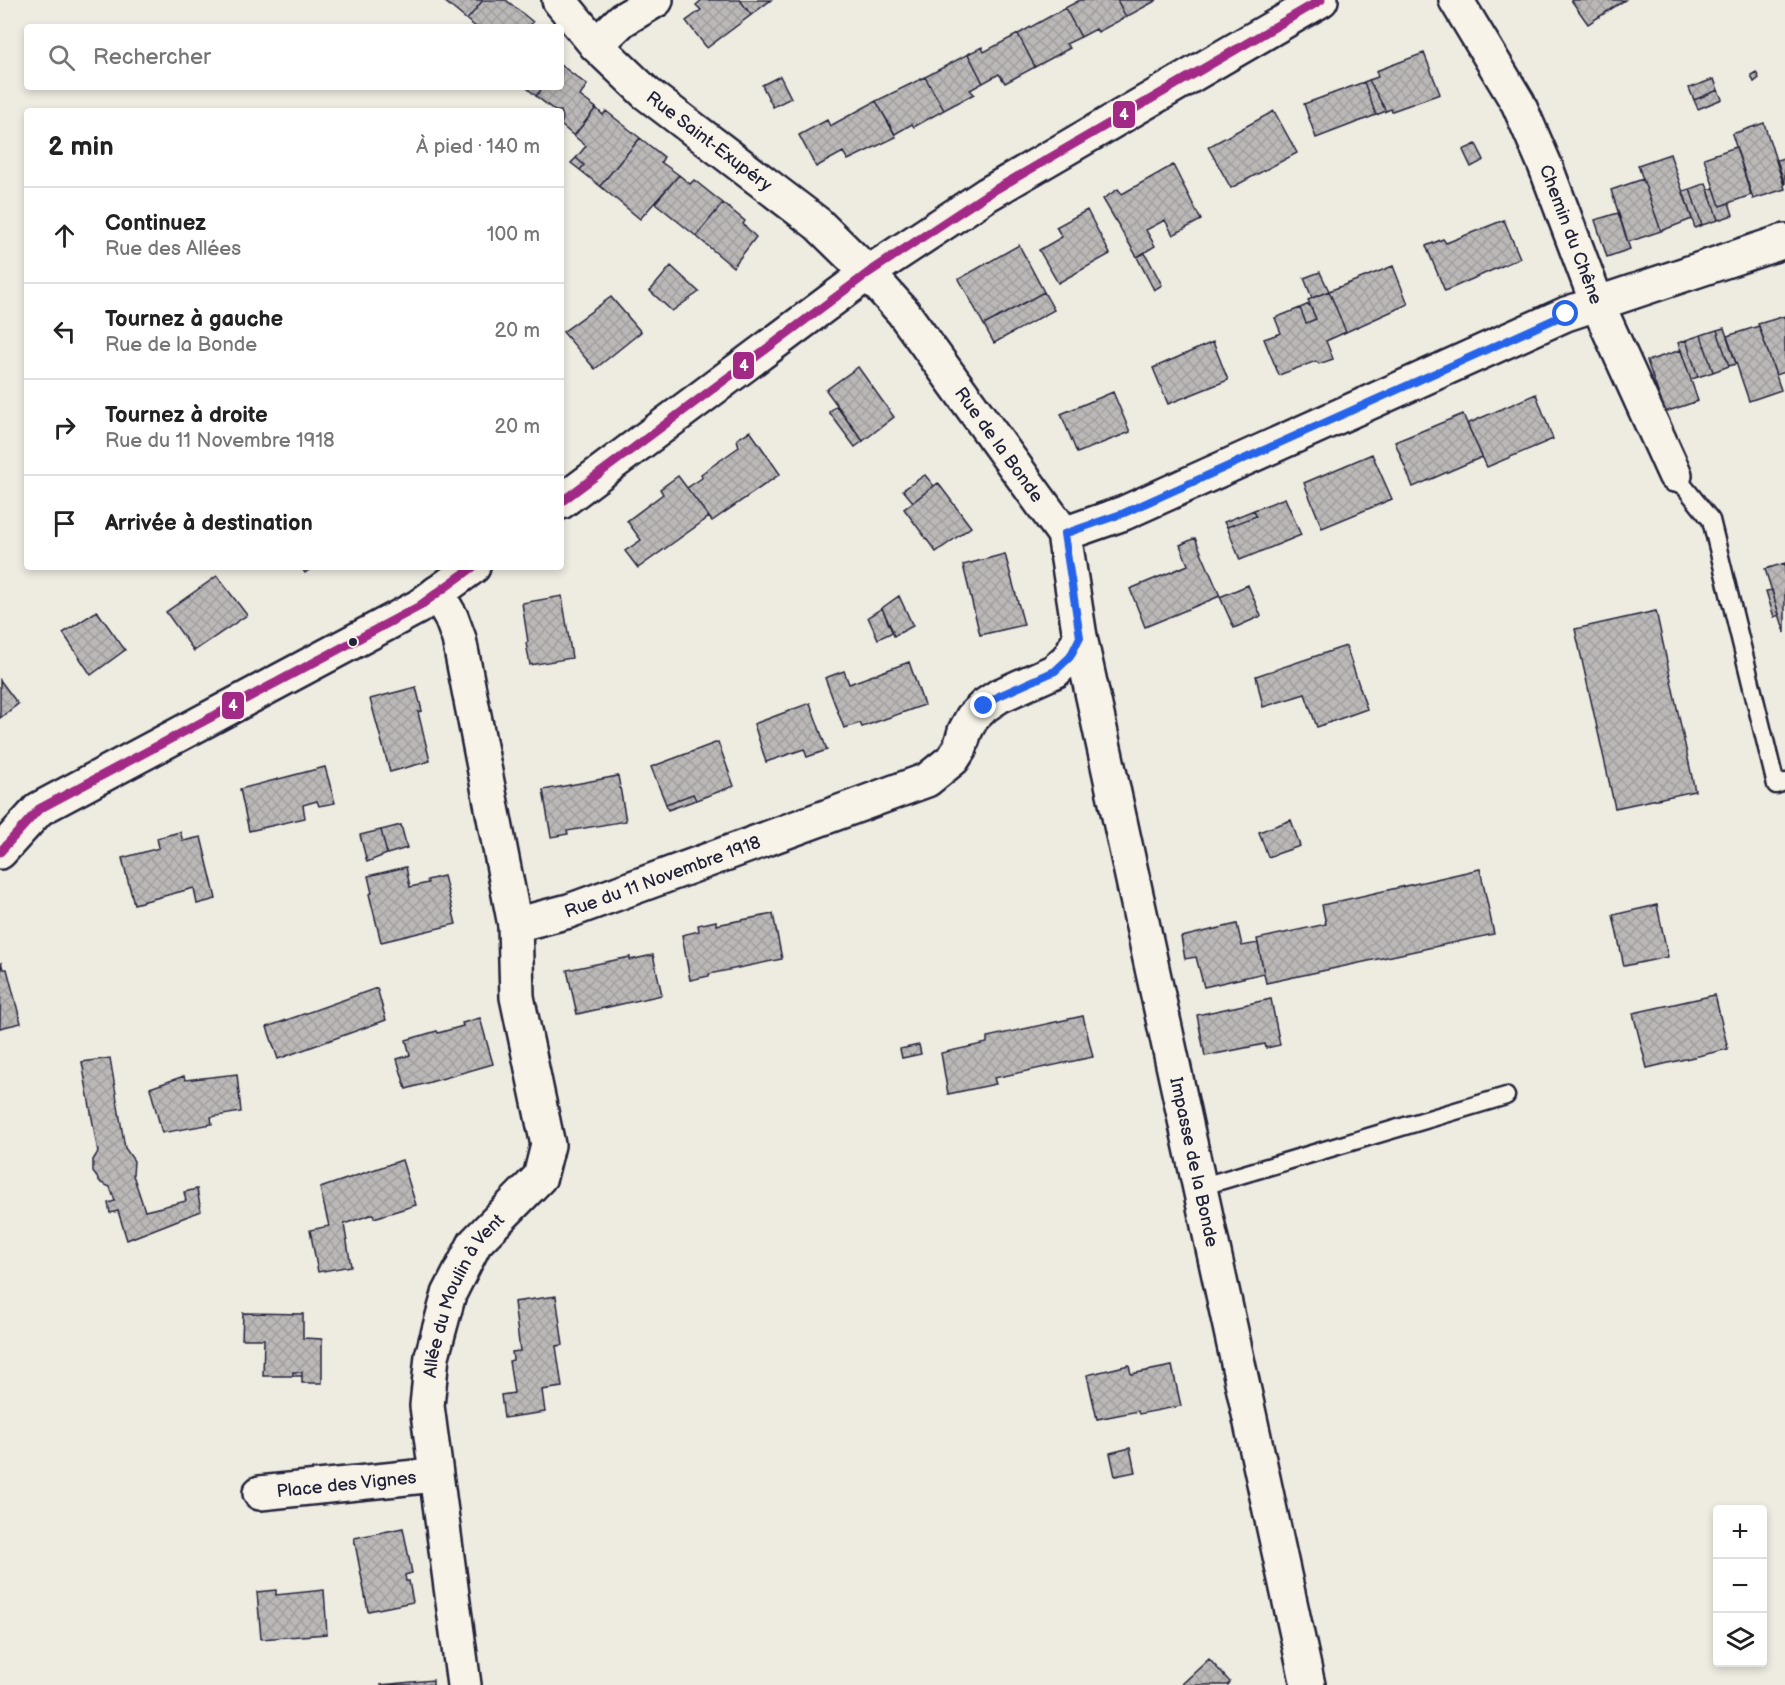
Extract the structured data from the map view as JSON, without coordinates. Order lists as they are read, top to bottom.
{
  "streets": {
    "street": [
      "Rue Saint-Exupéry",
      "Chemin du Chêne",
      "Rue de la Bonde",
      "Rue du 11 Novembre 1918",
      "Impasse de la Bonde",
      "Allée du Moulin à Vent",
      "Place des Vignes"
    ]
  },
  "crossings": [
    ["Rue Saint-Exupéry", "Rue de la Bonde"],
    ["Rue de la Bonde", "Rue du 11 Novembre 1918"],
    ["Rue de la Bonde", "Impasse de la Bonde"],
    ["Rue du 11 Novembre 1918", "Impasse de la Bonde"],
    ["Rue du 11 Novembre 1918", "Allée du Moulin à Vent"],
    ["Allée du Moulin à Vent", "Place des Vignes"]
  ],
  "lines": ["transit line 4"],
  "page": {
    "search": "Rechercher",
    "heading": ["2 min", "À pied · 140 m"],
    "list": [
      ["Continuez", "Rue des Allées", "100 m"],
      ["Tournez à gauche", "Rue de la Bonde", "20 m"],
      ["Tournez à droite", "Rue du 11 Novembre 1918", "20 m"],
      "Arrivée à destination"
    ],
    "map_buttons": ["+", "−"]
  }
}
